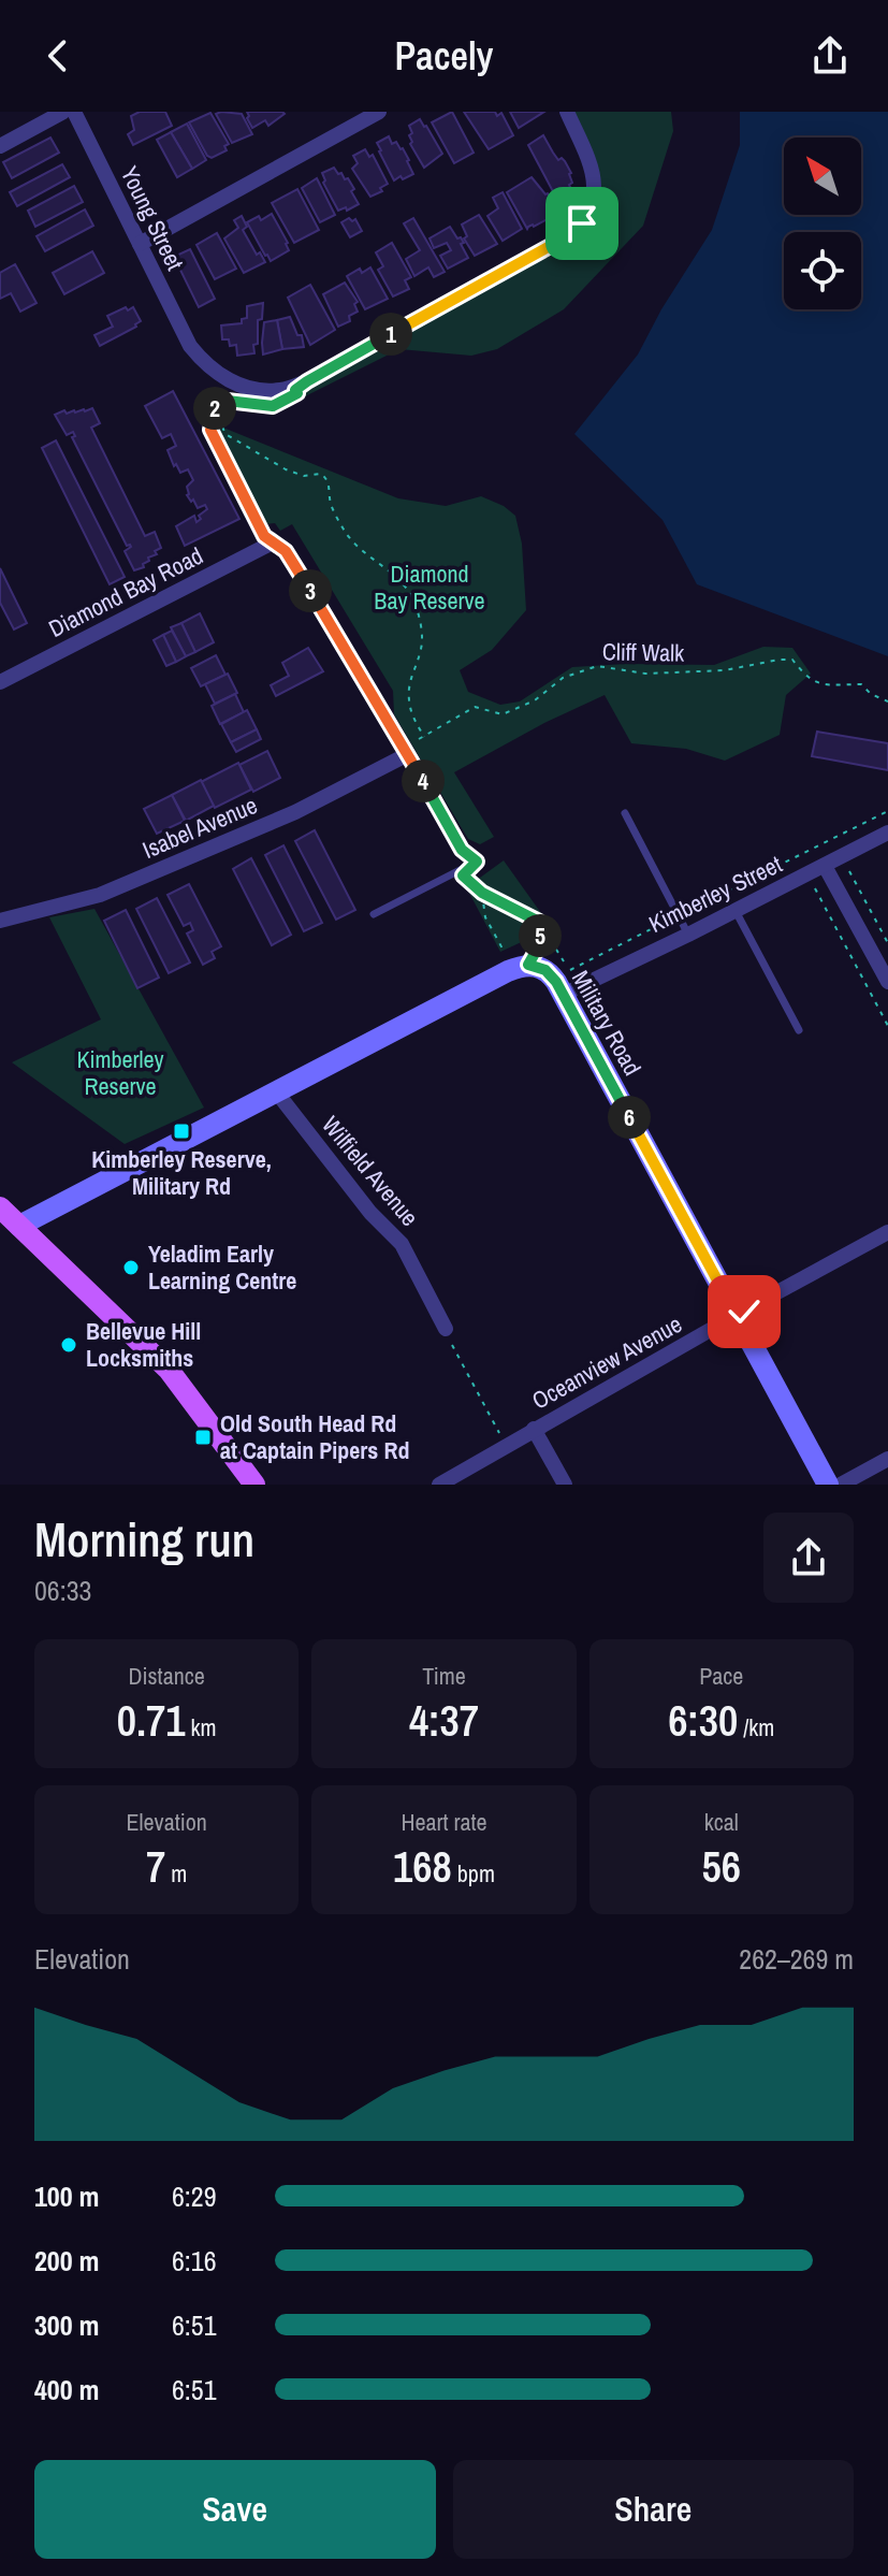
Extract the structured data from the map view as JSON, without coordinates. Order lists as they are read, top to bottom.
{
  "streets": {
    "street": [
      "Young Street",
      "Diamond Bay Road",
      "Isabel Avenue",
      "Kimberley Street",
      "Military Road",
      "Wilfield Avenue",
      "Oceanview Avenue"
    ],
    "path": ["Cliff Walk"]
  },
  "crossings": [
    ["Cliff Walk", "Isabel Avenue"],
    ["Kimberley Street", "Military Road"],
    ["Military Road", "Oceanview Avenue"]
  ],
  "parks": ["Diamond Bay Reserve", "Kimberley Reserve"],
  "places": {
    "transit": ["Kimberley Reserve, Military Rd", "Old South Head Rd at Captain Pipers Rd"],
    "other": ["Yeladim Early Learning Centre", "Bellevue Hill Locksmiths"]
  },
  "north": "top left",
  "page": {
    "header": "Pacely",
    "pins": [
      "1",
      "2",
      "3",
      "4",
      "5",
      "6"
    ],
    "heading": ["Morning run", "06:33"],
    "stats": [
      ["Distance", "0.71 km"],
      ["Time", "4:37"],
      ["Pace", "6:30 /km"],
      ["Elevation", "7 m"],
      ["Heart rate", "168 bpm"],
      ["kcal", "56"]
    ],
    "chart": ["Elevation", "262–269 m"],
    "list": [
      {
        "name": "100 m",
        "note": "6:29"
      },
      {
        "name": "200 m",
        "note": "6:16"
      },
      {
        "name": "300 m",
        "note": "6:51"
      },
      {
        "name": "400 m",
        "note": "6:51"
      }
    ],
    "buttons": ["Save", "Share"]
  }
}
